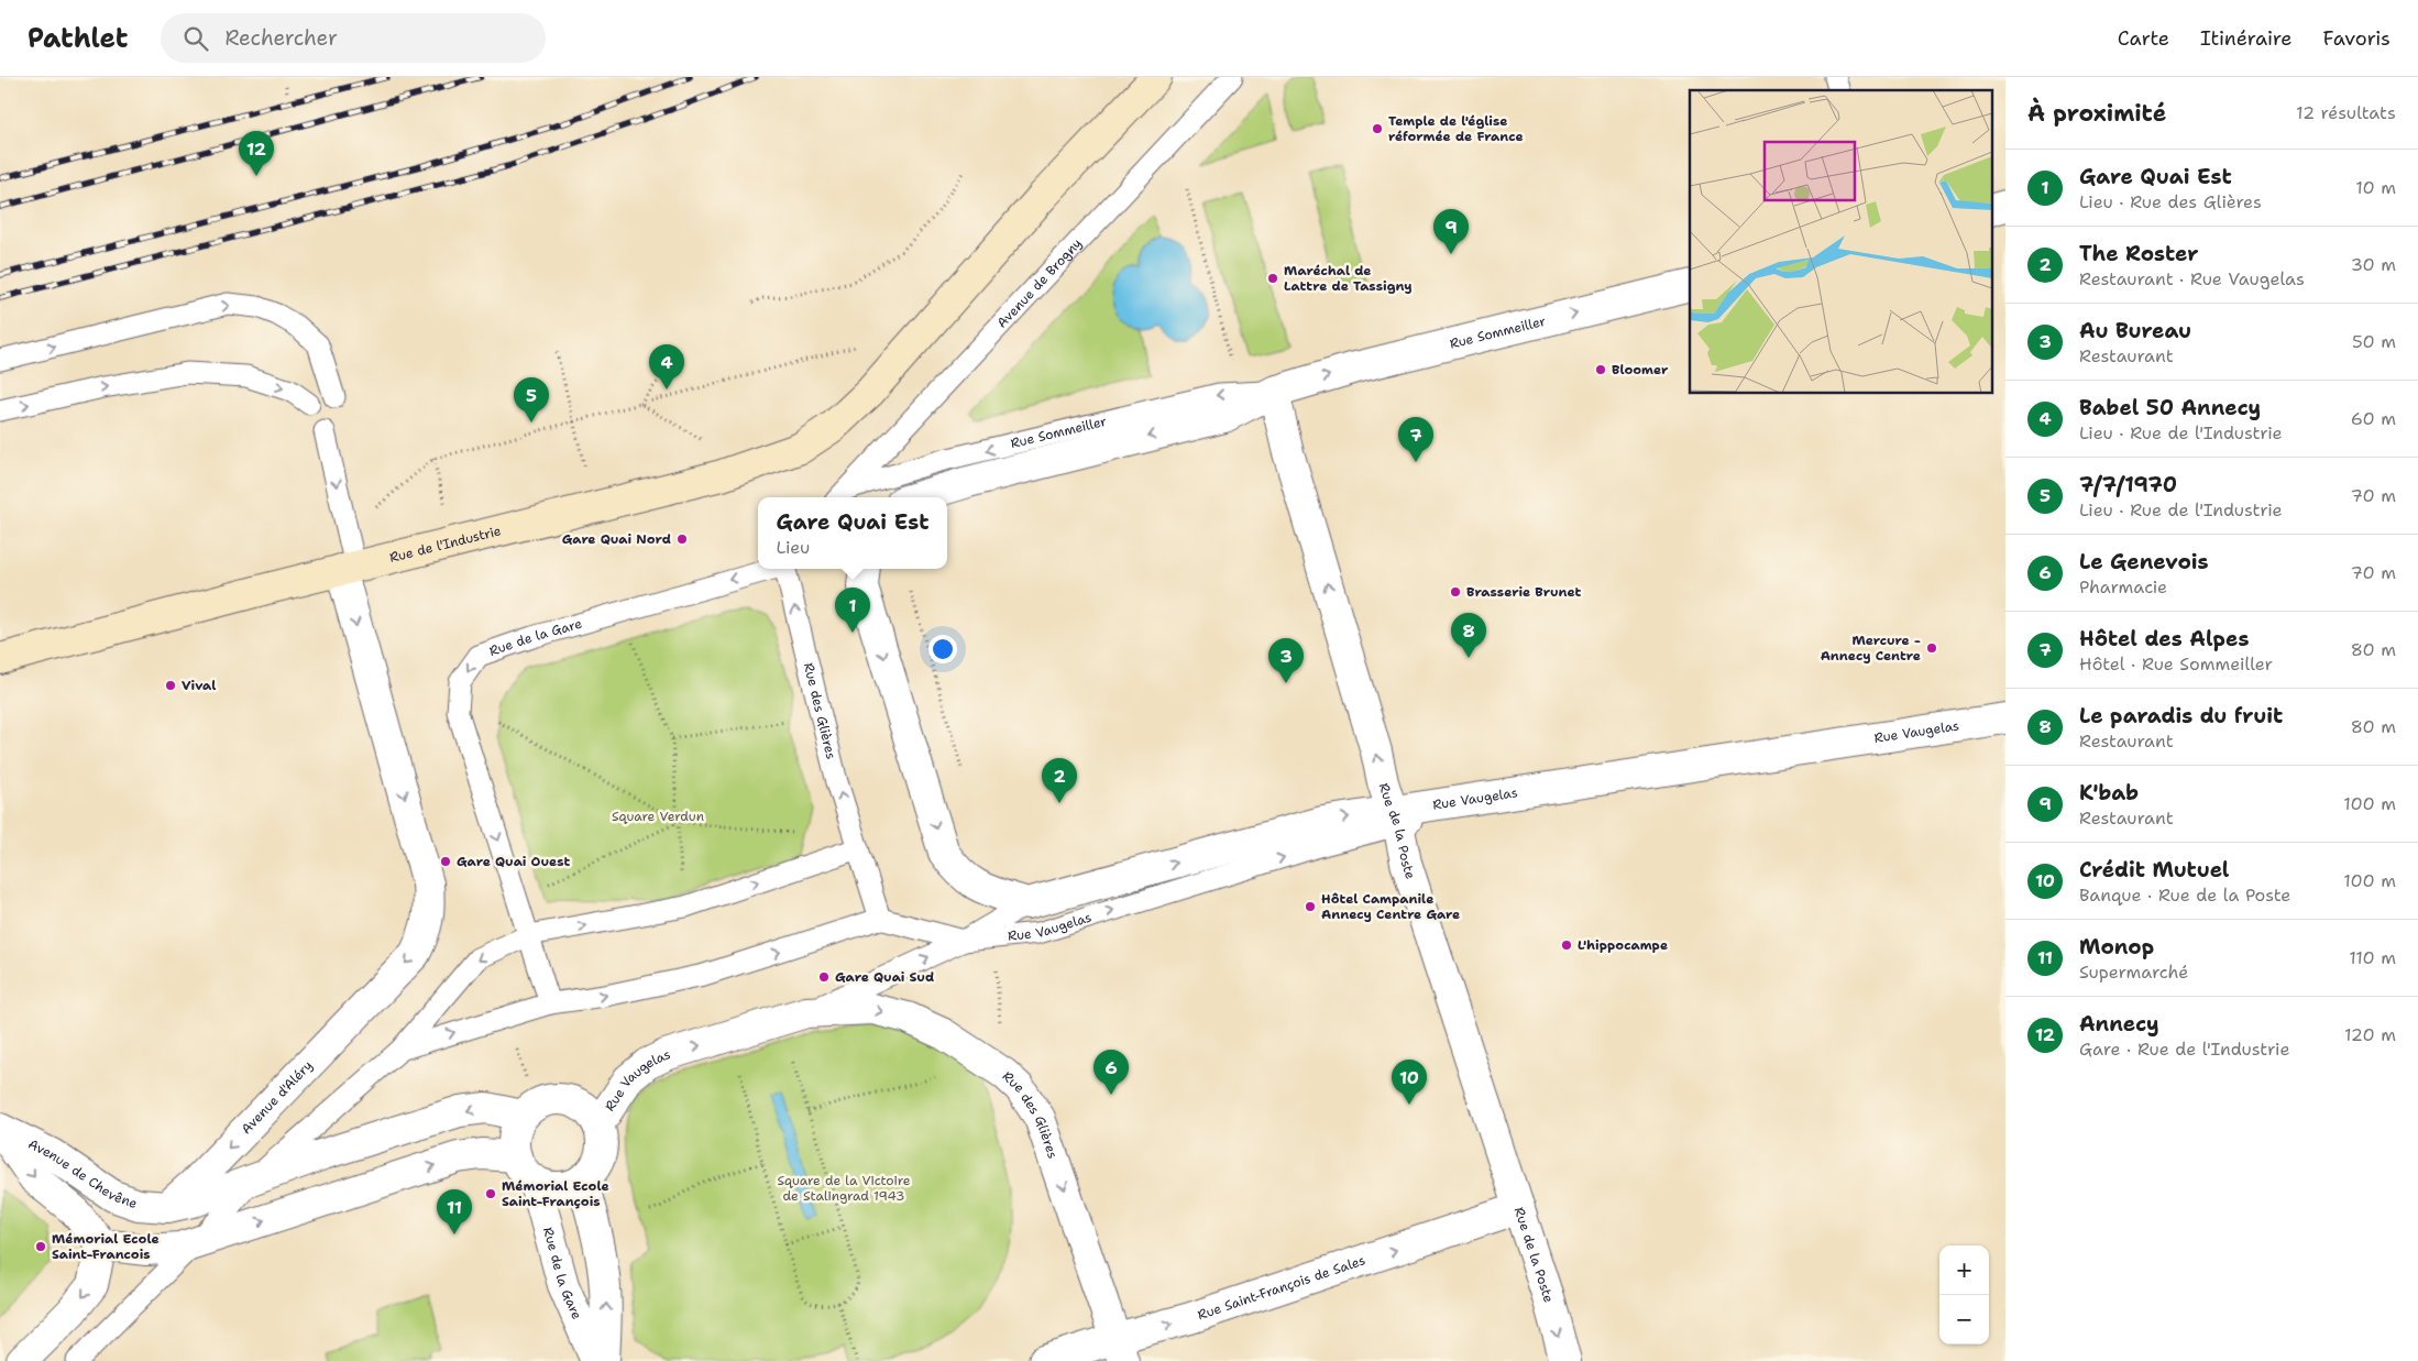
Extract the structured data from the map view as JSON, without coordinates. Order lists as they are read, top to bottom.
{
  "streets": {
    "street": [
      "Rue Sommeiller",
      "Rue de l'Industrie",
      "Rue de la Gare",
      "Rue des Glières",
      "Rue Vaugelas",
      "Rue de la Poste",
      "Avenue d'Aléry",
      "Avenue de Chevêne",
      "Rue Saint-François de Sales"
    ],
    "lane": ["Avenue de Brogny"]
  },
  "crossings": [
    ["Avenue de Brogny", "Rue Sommeiller"],
    ["Rue Sommeiller", "Rue de la Poste"],
    ["Rue de l'Industrie", "Avenue d'Aléry"],
    ["Rue de la Gare", "Rue Vaugelas"],
    ["Rue des Glières", "Rue Vaugelas"],
    ["Rue des Glières", "Rue Saint-François de Sales"],
    ["Rue Vaugelas", "Rue de la Poste"],
    ["Rue de la Poste", "Rue Saint-François de Sales"],
    ["Avenue d'Aléry", "Avenue de Chevêne"]
  ],
  "one_way": ["Rue Vaugelas", "Avenue d'Aléry", "Rue Saint-François de Sales"],
  "parks": ["Square Verdun", "Square de la Victoire de Stalingrad 1943"],
  "places": [
    "Temple de l'église réformée de France",
    "Maréchal de Lattre de Tassigny",
    "Bloomer",
    "Gare Quai Nord",
    "Brasserie Brunet",
    "Mercure - Annecy Centre",
    "Vival",
    "Gare Quai Ouest",
    "Hôtel Campanile Annecy Centre Gare",
    "L'hippocampe",
    "Gare Quai Sud",
    "Mémorial Ecole Saint-François",
    "Mémorial Ecole Saint-Francois"
  ],
  "page": {
    "header": "Pathlet",
    "search": "Rechercher",
    "nav": ["Carte", "Itinéraire", "Favoris"],
    "heading": ["À proximité", "12 résultats"],
    "pins": [
      "12",
      "9",
      "4",
      "5",
      "7",
      "1",
      "8",
      "3",
      "2",
      "6",
      "10",
      "11"
    ],
    "list": [
      {
        "mark": "1",
        "name": "Gare Quai Est",
        "note": "Lieu · Rue des Glières",
        "value": "10 m"
      },
      {
        "mark": "2",
        "name": "The Roster",
        "note": "Restaurant · Rue Vaugelas",
        "value": "30 m"
      },
      {
        "mark": "3",
        "name": "Au Bureau",
        "note": "Restaurant",
        "value": "50 m"
      },
      {
        "mark": "4",
        "name": "Babel 50 Annecy",
        "note": "Lieu · Rue de l'Industrie",
        "value": "60 m"
      },
      {
        "mark": "5",
        "name": "7/7/1970",
        "note": "Lieu · Rue de l'Industrie",
        "value": "70 m"
      },
      {
        "mark": "6",
        "name": "Le Genevois",
        "note": "Pharmacie",
        "value": "70 m"
      },
      {
        "mark": "7",
        "name": "Hôtel des Alpes",
        "note": "Hôtel · Rue Sommeiller",
        "value": "80 m"
      },
      {
        "mark": "8",
        "name": "Le paradis du fruit",
        "note": "Restaurant",
        "value": "80 m"
      },
      {
        "mark": "9",
        "name": "K'bab",
        "note": "Restaurant",
        "value": "100 m"
      },
      {
        "mark": "10",
        "name": "Crédit Mutuel",
        "note": "Banque · Rue de la Poste",
        "value": "100 m"
      },
      {
        "mark": "11",
        "name": "Monop",
        "note": "Supermarché",
        "value": "110 m"
      },
      {
        "mark": "12",
        "name": "Annecy",
        "note": "Gare · Rue de l'Industrie",
        "value": "120 m"
      }
    ],
    "popup": ["Gare Quai Est", "Lieu"],
    "map_buttons": ["+", "−"]
  }
}
